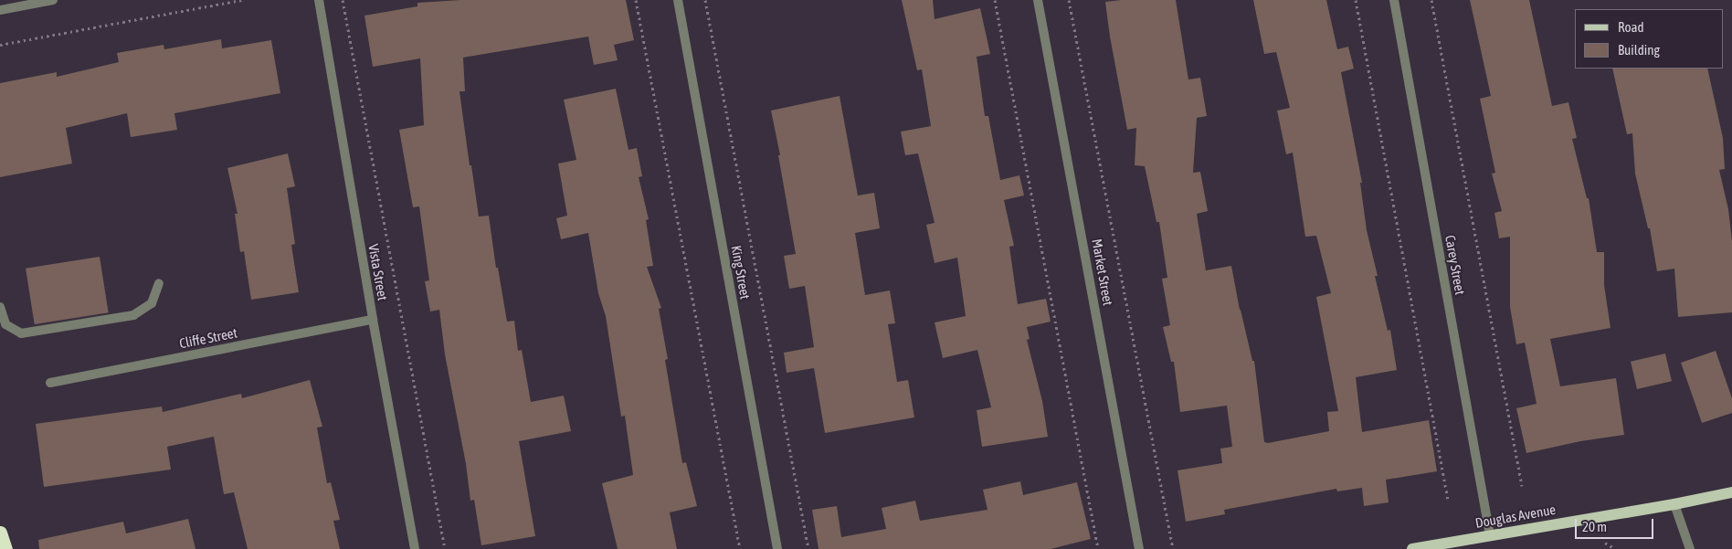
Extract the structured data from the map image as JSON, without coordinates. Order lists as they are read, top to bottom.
{
  "streets": {
    "main road": ["Douglas Avenue"],
    "street": [
      "Carey Street",
      "Vista Street",
      "King Street",
      "Market Street",
      "Cliffe Street"
    ]
  },
  "crossings": [
    ["Carey Street", "Douglas Avenue"],
    ["Vista Street", "Cliffe Street"]
  ],
  "legend": ["Road", "Building"],
  "scale_bar": "20 m"
}
